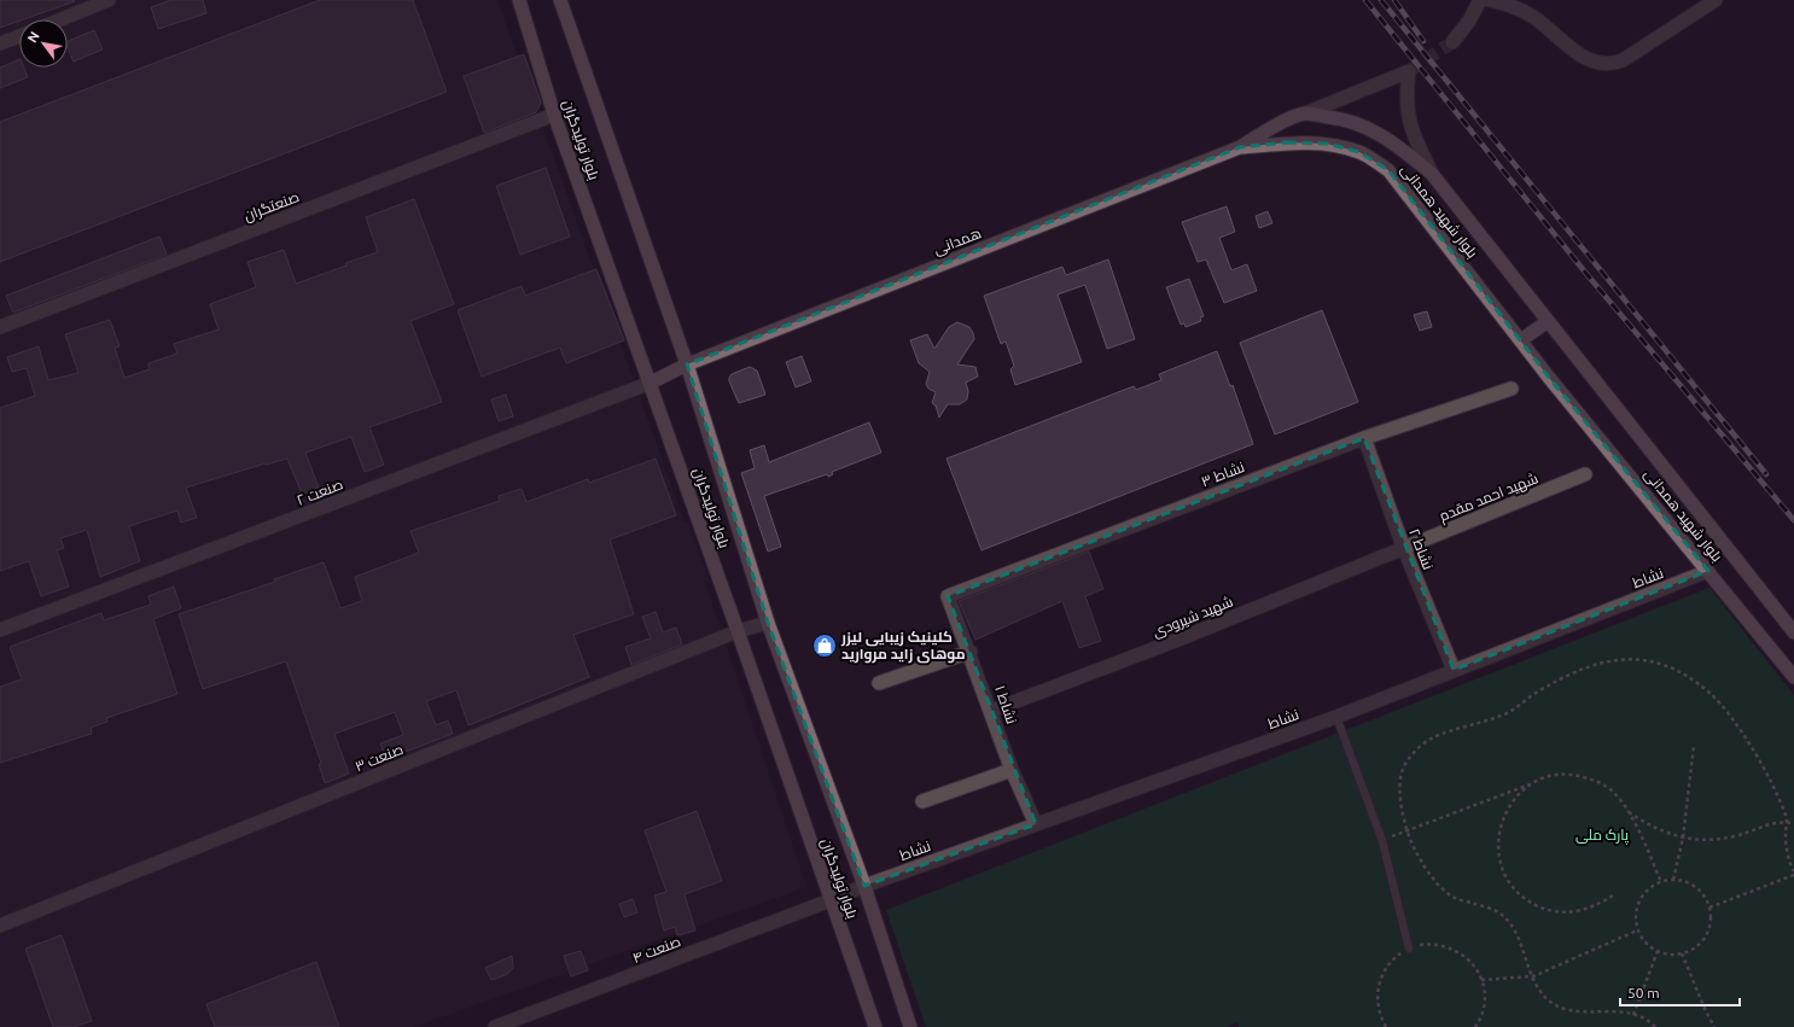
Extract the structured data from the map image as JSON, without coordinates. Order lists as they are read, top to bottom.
{
  "streets": {
    "main road": ["بلوار تولیدگران", "بلوار شهید همدانی", "همدانی"],
    "street": [
      "صنعتگران",
      "نشاط ۳",
      "صنعت ۲",
      "شهید احمد مقدم",
      "نشاط ۲",
      "نشاط",
      "شهید شیرودی",
      "نشاط ۱",
      "صنعت ۳",
      "صنعت ۴"
    ]
  },
  "crossings": [
    ["بلوار تولیدگران", "صنعتگران"],
    ["بلوار تولیدگران", "همدانی"],
    ["بلوار تولیدگران", "صنعت ۲"],
    ["بلوار تولیدگران", "نشاط"],
    ["بلوار تولیدگران", "صنعت ۳"],
    ["بلوار تولیدگران", "صنعت ۴"],
    ["بلوار شهید همدانی", "همدانی"],
    ["بلوار شهید همدانی", "نشاط"],
    ["همدانی", "صنعت ۲"],
    ["نشاط ۳", "نشاط ۲"],
    ["نشاط ۳", "نشاط ۱"],
    ["شهید احمد مقدم", "نشاط ۲"],
    ["شهید احمد مقدم", "شهید شیرودی"],
    ["نشاط ۲", "نشاط"],
    ["نشاط ۲", "شهید شیرودی"],
    ["نشاط", "نشاط ۱"],
    ["نشاط", "صنعت ۴"],
    ["شهید شیرودی", "نشاط ۱"]
  ],
  "parks": ["پارک ملی"],
  "places": {
    "shop": ["کلینیک زیبایی لیزر موهای زاید مروارید"]
  },
  "scale_bar": "50 m",
  "north": "top left"
}
